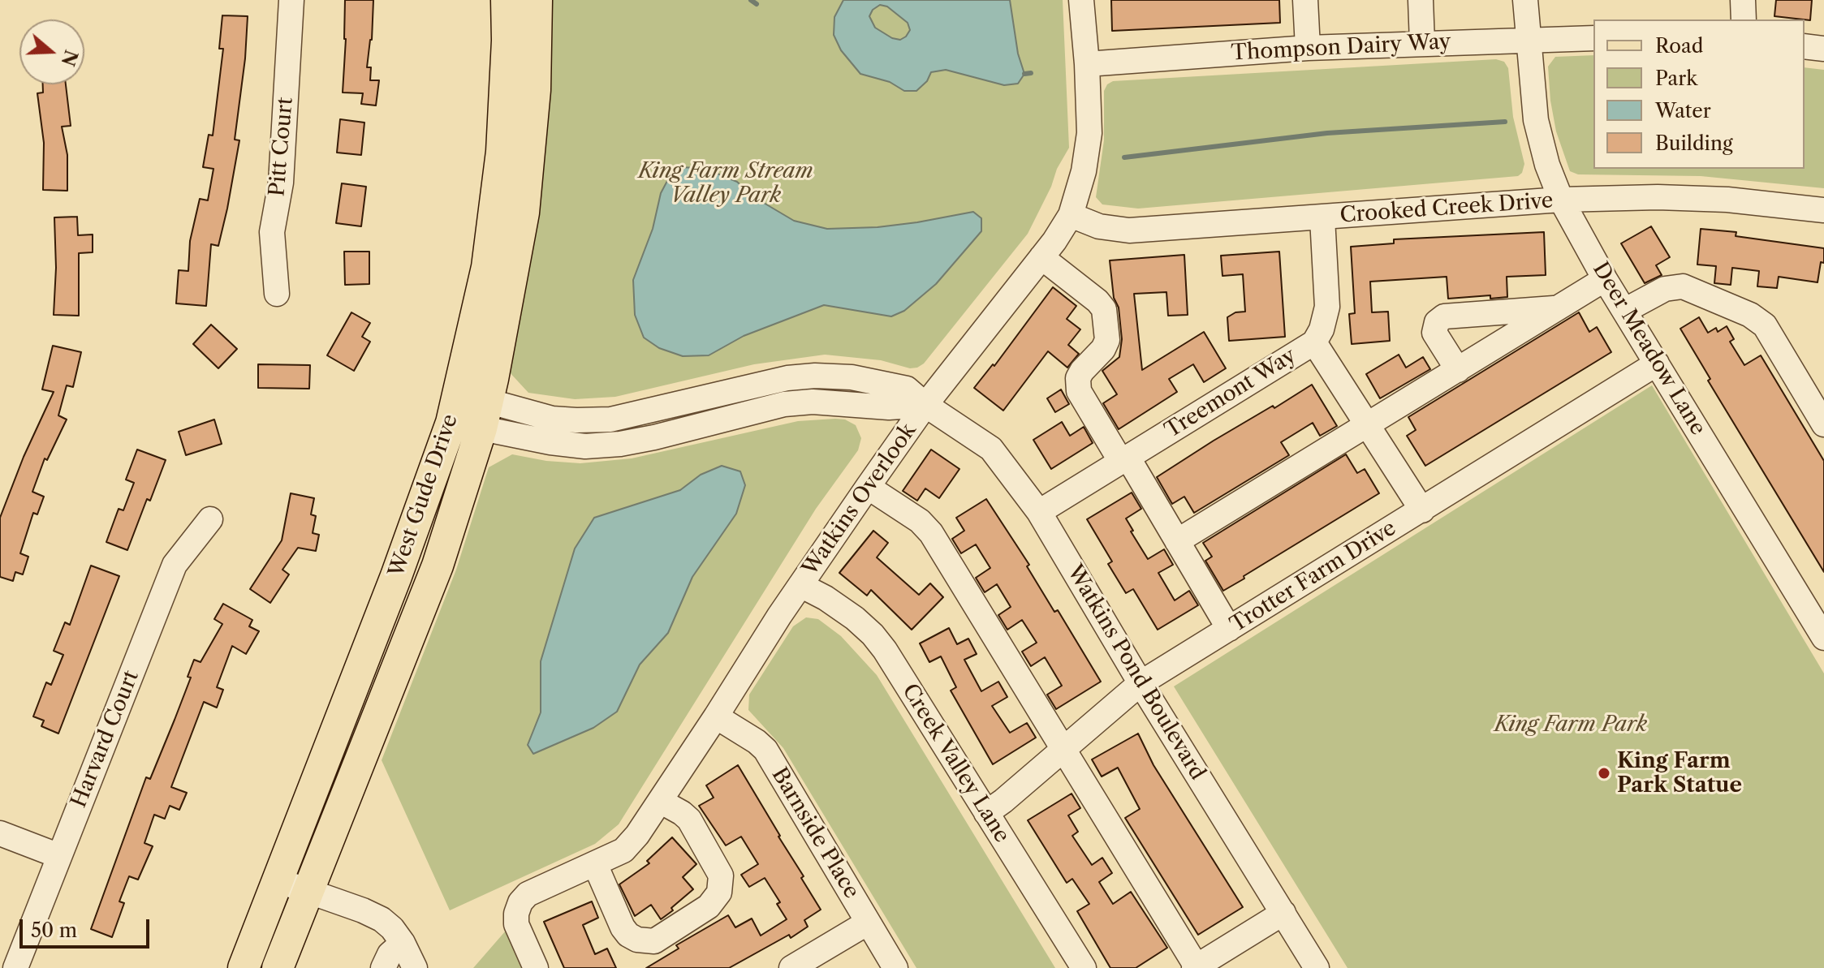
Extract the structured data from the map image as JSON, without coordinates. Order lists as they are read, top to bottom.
{
  "streets": {
    "main road": ["West Gude Drive"],
    "street": [
      "Thompson Dairy Way",
      "Pitt Court",
      "Crooked Creek Drive",
      "Deer Meadow Lane",
      "Treemont Way",
      "Watkins Overlook",
      "Trotter Farm Drive",
      "Watkins Pond Boulevard",
      "Harvard Court",
      "Creek Valley Lane",
      "Barnside Place"
    ]
  },
  "crossings": [
    ["Thompson Dairy Way", "Deer Meadow Lane"],
    ["Thompson Dairy Way", "Watkins Overlook"],
    ["Crooked Creek Drive", "Deer Meadow Lane"],
    ["Crooked Creek Drive", "Treemont Way"],
    ["Crooked Creek Drive", "Watkins Overlook"],
    ["Deer Meadow Lane", "Trotter Farm Drive"],
    ["Treemont Way", "Watkins Pond Boulevard"],
    ["West Gude Drive", "Watkins Pond Boulevard"],
    ["Watkins Overlook", "Watkins Pond Boulevard"],
    ["Watkins Overlook", "Creek Valley Lane"],
    ["Watkins Overlook", "Barnside Place"],
    ["Trotter Farm Drive", "Watkins Pond Boulevard"],
    ["Trotter Farm Drive", "Creek Valley Lane"]
  ],
  "parks": ["King Farm Stream Valley Park", "King Farm Park"],
  "places": ["King Farm Park Statue"],
  "legend": [
    "Road",
    "Park",
    "Water",
    "Building"
  ],
  "scale_bar": "50 m",
  "north": "right"
}
